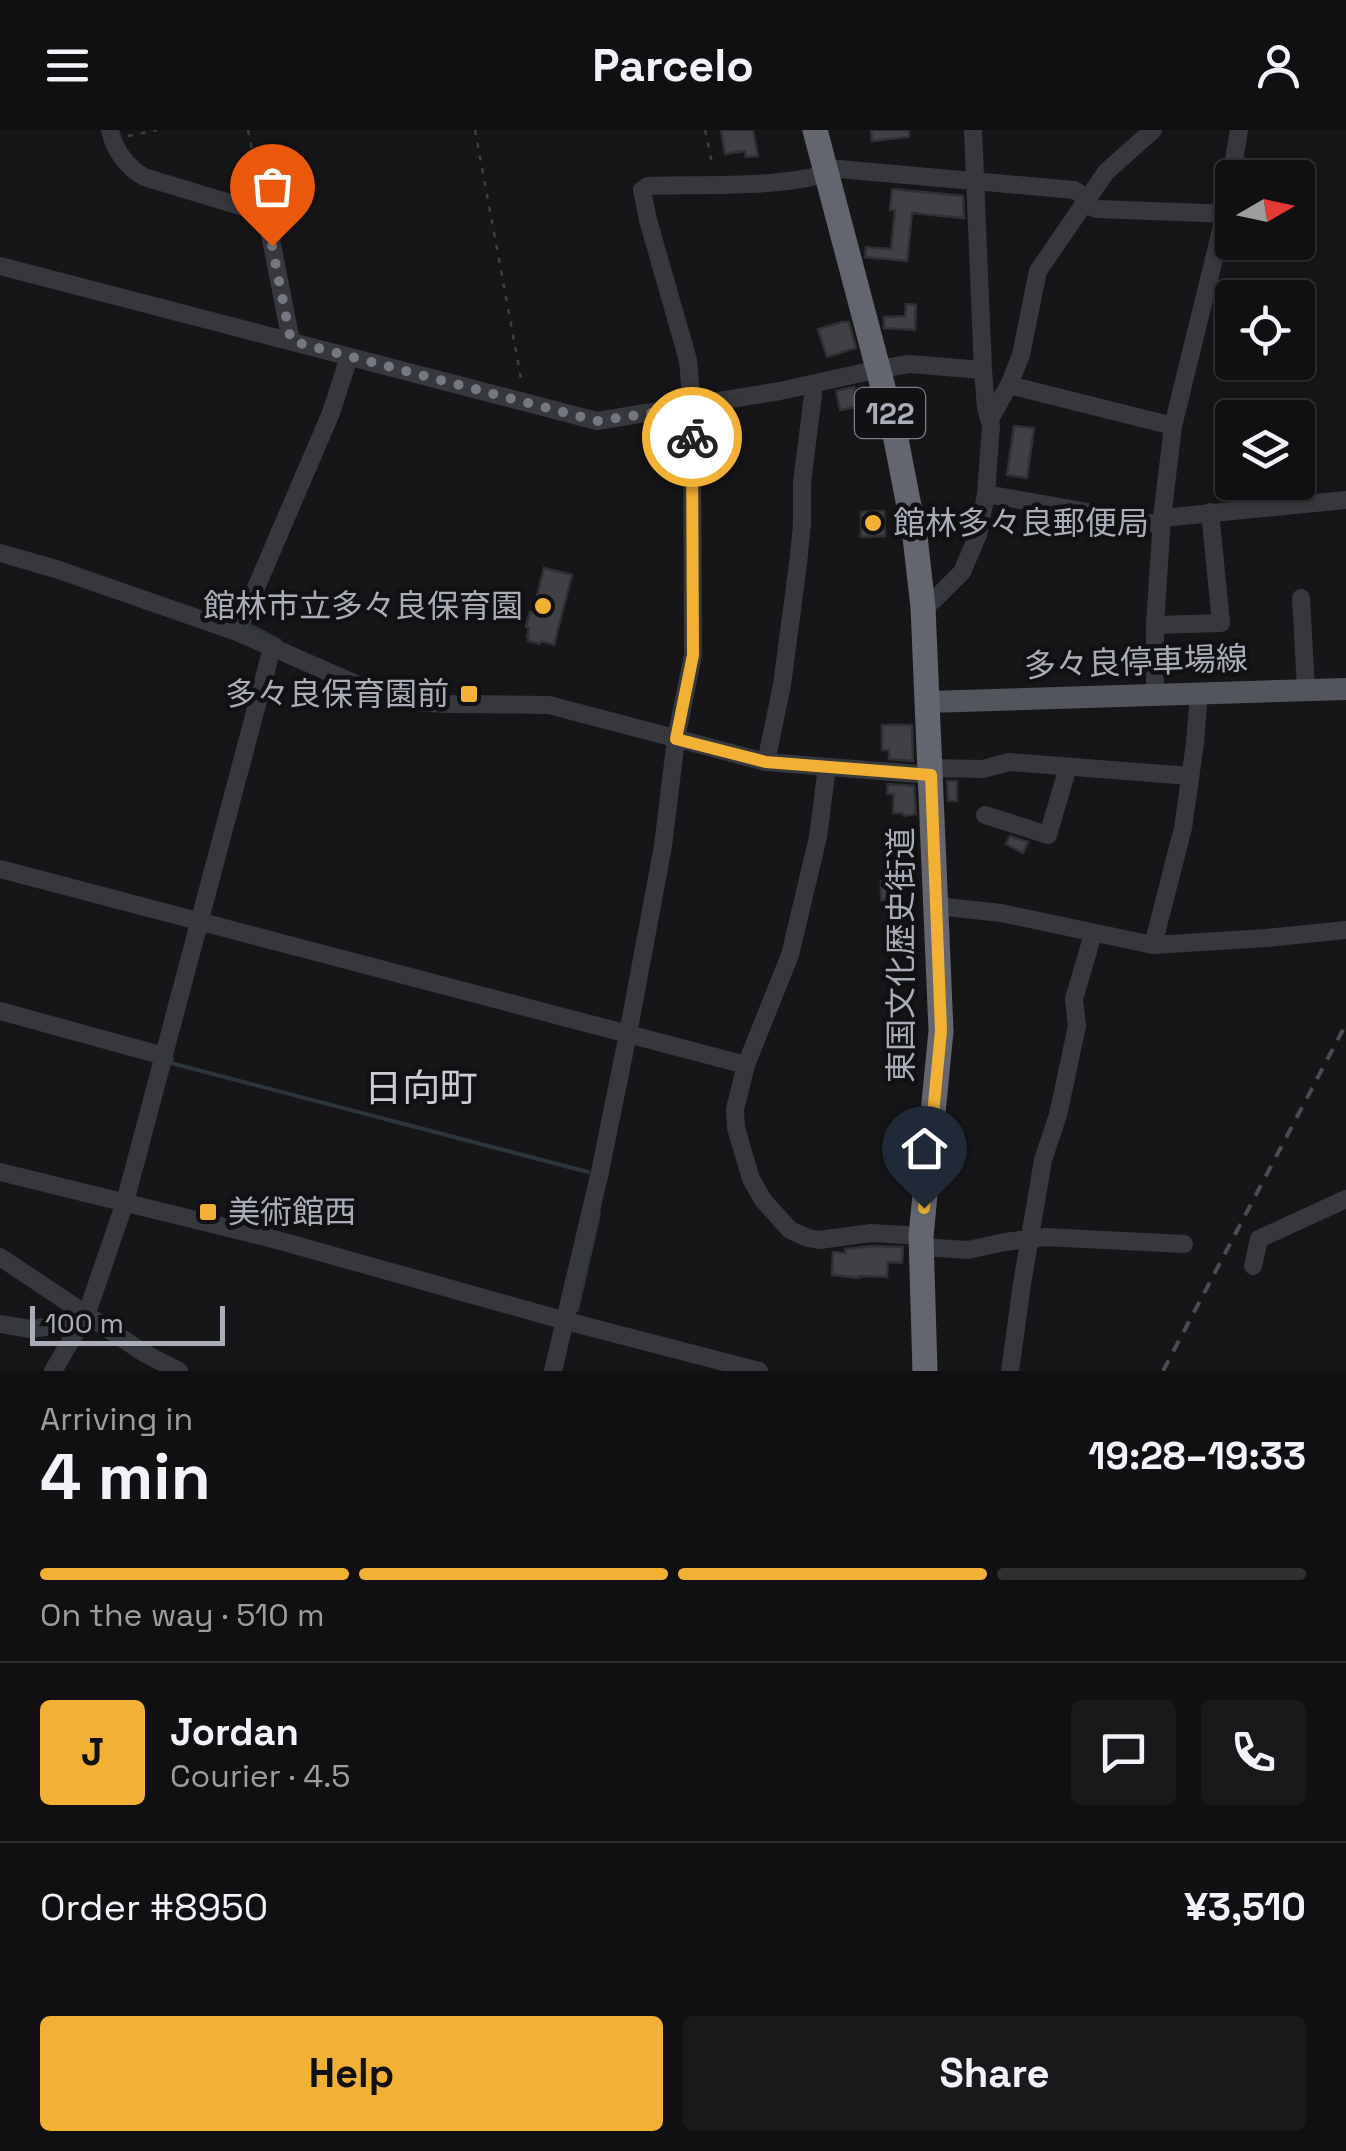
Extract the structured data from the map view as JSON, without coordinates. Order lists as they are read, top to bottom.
{
  "streets": {
    "highway": ["122", "東国文化歴史街道"],
    "main road": ["多々良停車場線"]
  },
  "crossings": [
    ["多々良停車場線", "東国文化歴史街道"]
  ],
  "districts": ["日向町"],
  "places": {
    "other": ["館林多々良郵便局", "館林市立多々良保育園"],
    "transit": ["多々良保育園前", "美術館西"]
  },
  "scale_bar": "100 m",
  "north": "right",
  "page": {
    "header": "Parcelo",
    "scale": "100 m",
    "heading": ["4 min", "Arriving in", "19:28–19:33"],
    "panel": [
      "Jordan",
      "Courier · 4.5",
      "Order #8950",
      "¥3,510"
    ],
    "bar": "On the way · 510 m",
    "round": "J",
    "buttons": ["Help", "Share"]
  }
}
